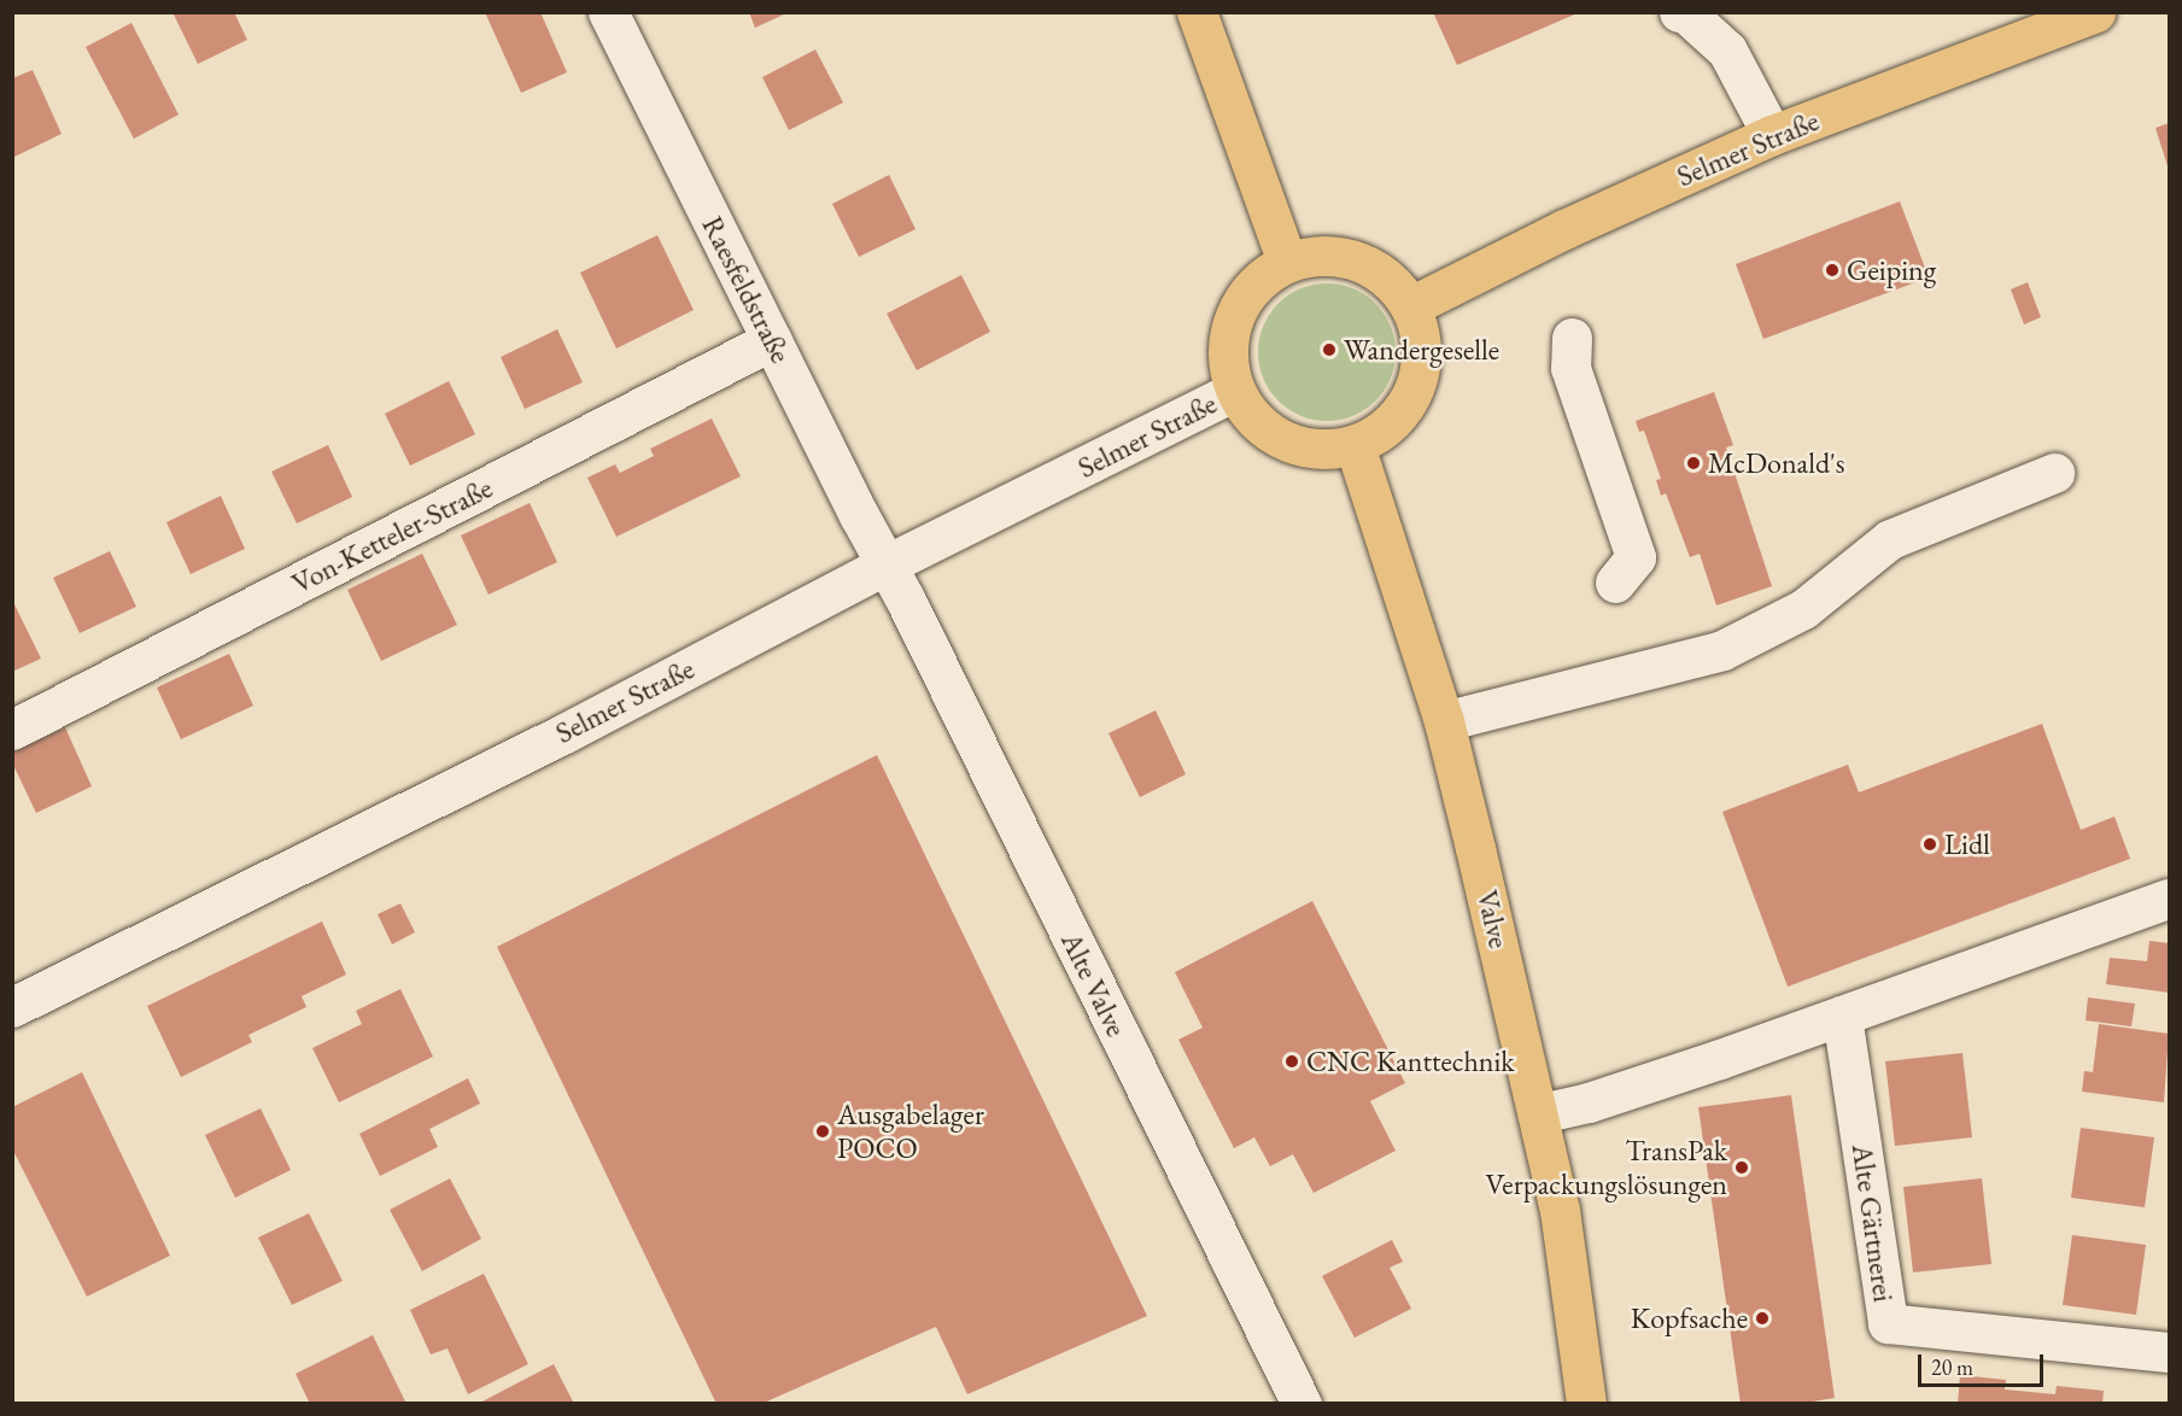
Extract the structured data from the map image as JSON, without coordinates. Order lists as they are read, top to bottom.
{
  "streets": {
    "main road": ["Selmer Straße", "Valve"],
    "street": [
      "Raesfeldstraße",
      "Von-Ketteler-Straße",
      "Alte Valve",
      "Alte Gärtnerei"
    ]
  },
  "crossings": [
    ["Selmer Straße", "Raesfeldstraße"],
    ["Selmer Straße", "Valve"],
    ["Selmer Straße", "Alte Valve"],
    ["Raesfeldstraße", "Von-Ketteler-Straße"],
    ["Raesfeldstraße", "Alte Valve"]
  ],
  "places": [
    "Geiping",
    "Wandergeselle",
    "McDonald's",
    "Lidl",
    "CNC Kanttechnik",
    "Ausgabelager POCO",
    "TransPak Verpackungslösungen",
    "Kopfsache"
  ],
  "scale_bar": "20 m"
}
